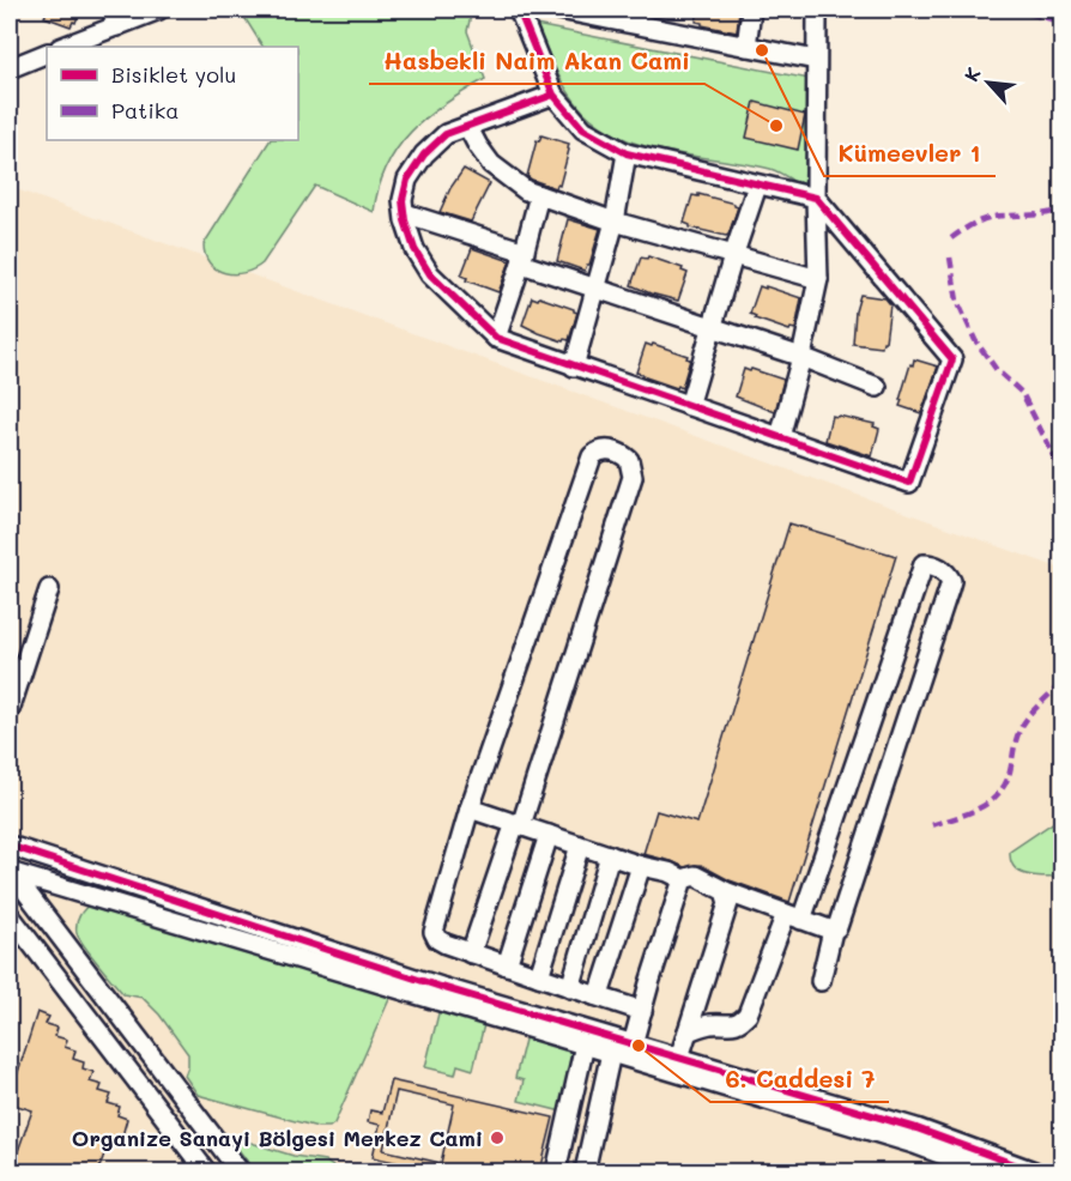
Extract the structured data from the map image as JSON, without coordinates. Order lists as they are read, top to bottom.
{
  "places": [
    "Kümeevler 1",
    "Hasbekli Naim Akan Cami",
    "6. Caddesi 7",
    "Organize Sanayi Bölgesi Merkez Cami"
  ],
  "legend": ["Bisiklet yolu", "Patika"],
  "north": "top left"
}
